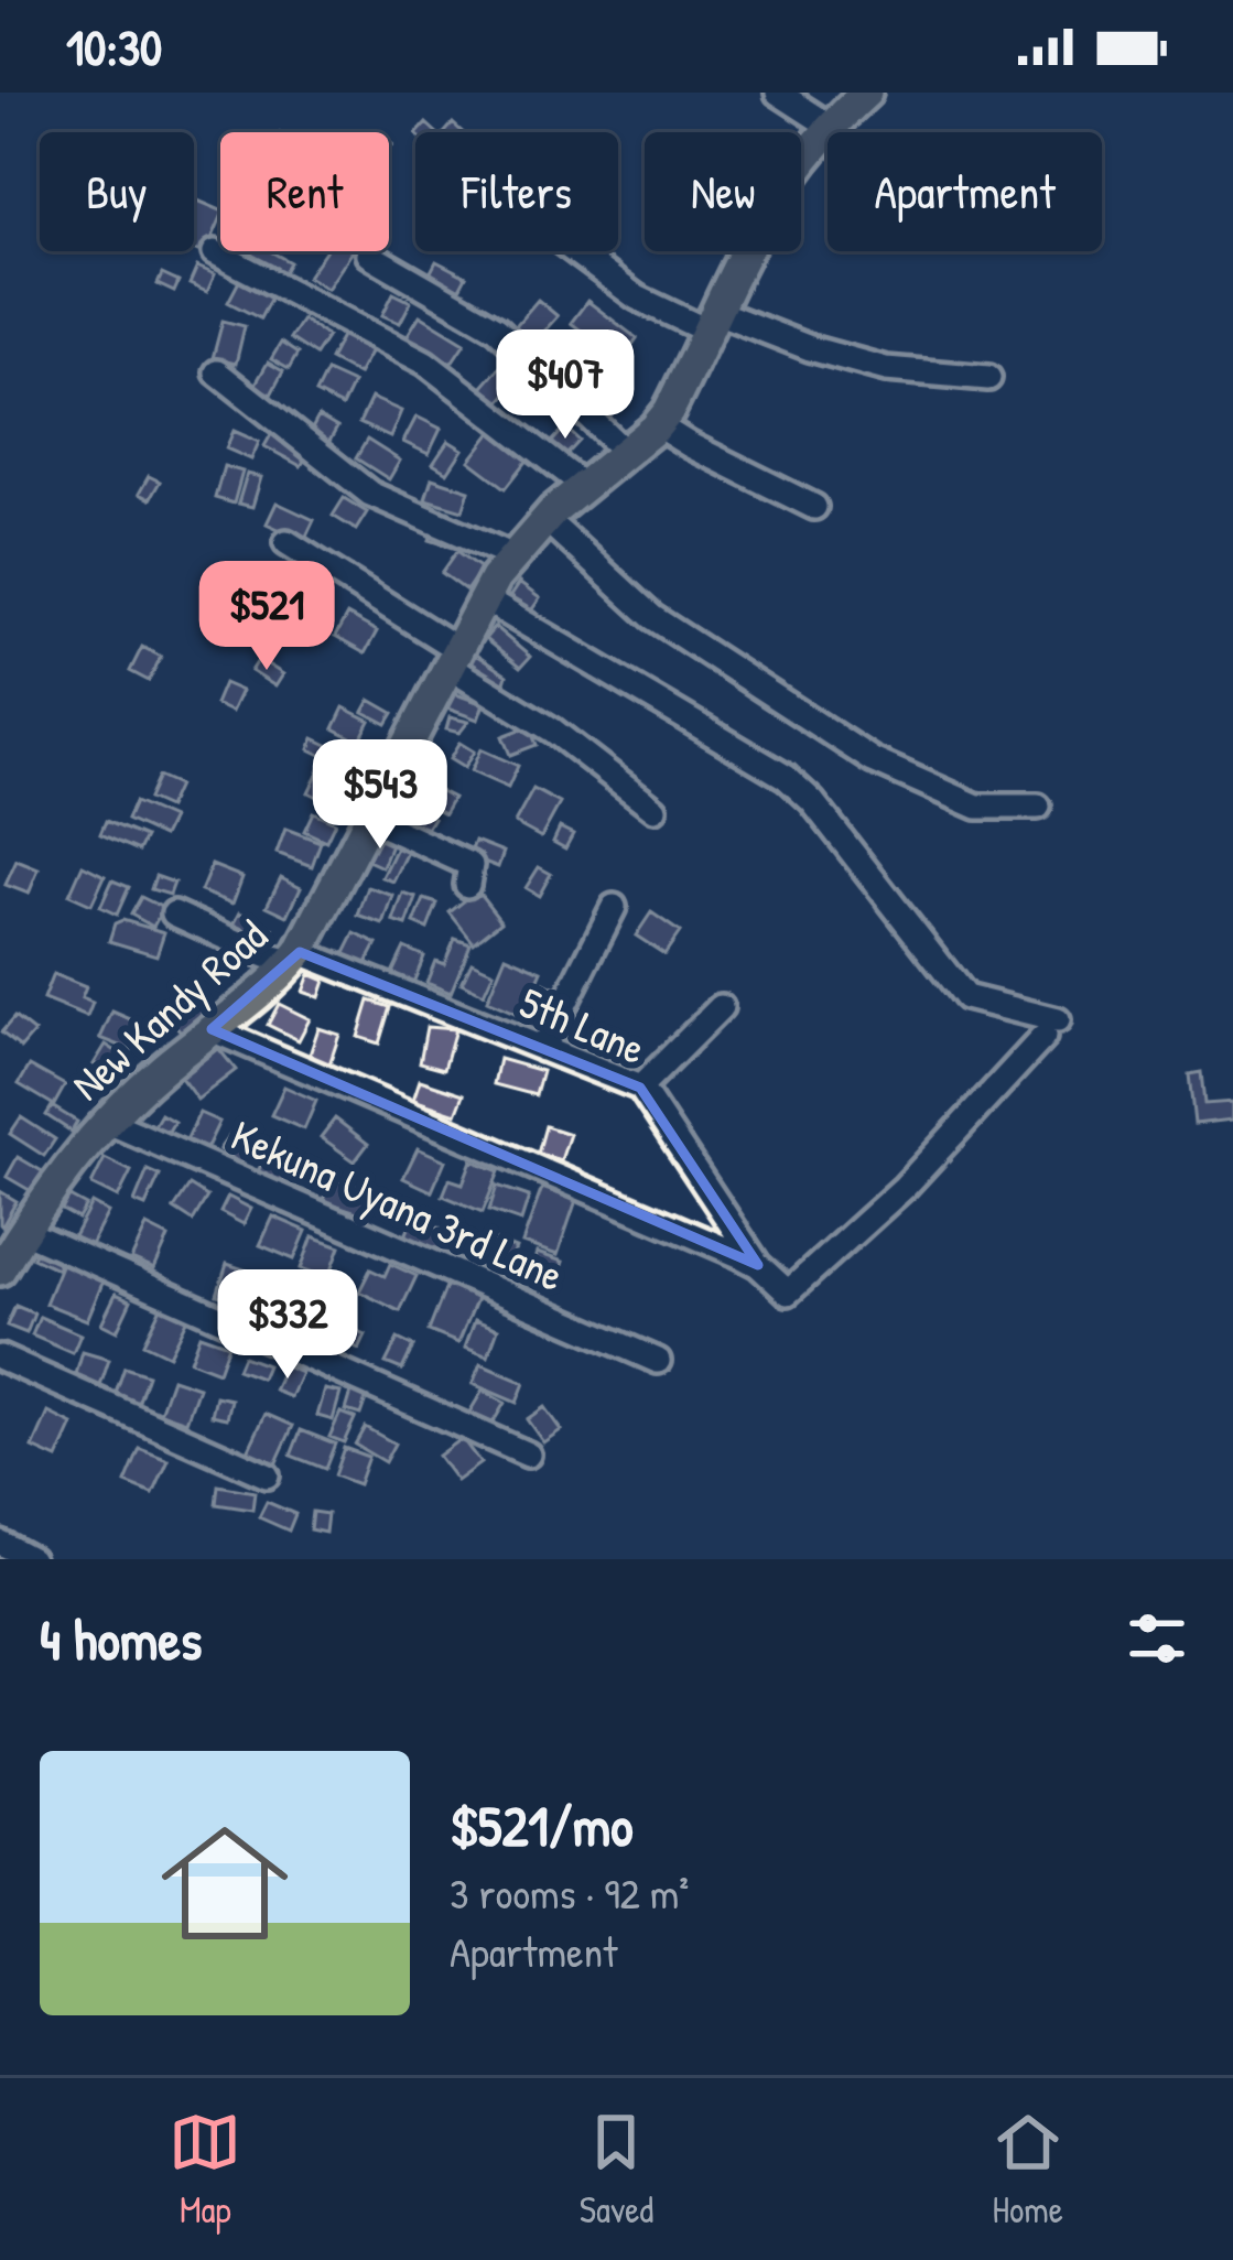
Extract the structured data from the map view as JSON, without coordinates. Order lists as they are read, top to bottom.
{
  "streets": {
    "main road": ["New Kandy Road"],
    "street": ["5th Lane", "Kekuna Uyana 3rd Lane"]
  },
  "crossings": [
    ["New Kandy Road", "5th Lane"],
    ["New Kandy Road", "Kekuna Uyana 3rd Lane"]
  ],
  "page": {
    "status": "10:30",
    "chip": [
      "Buy",
      "Rent",
      "Filters",
      "New",
      "Apartment"
    ],
    "price": [
      "$407",
      "$521",
      "$543",
      "$332"
    ],
    "heading": "4 homes",
    "list": [
      {
        "name": "$521/mo",
        "note": "3 rooms · 92 m² · Apartment"
      }
    ],
    "tabs": ["Map", "Saved", "Home"]
  }
}
